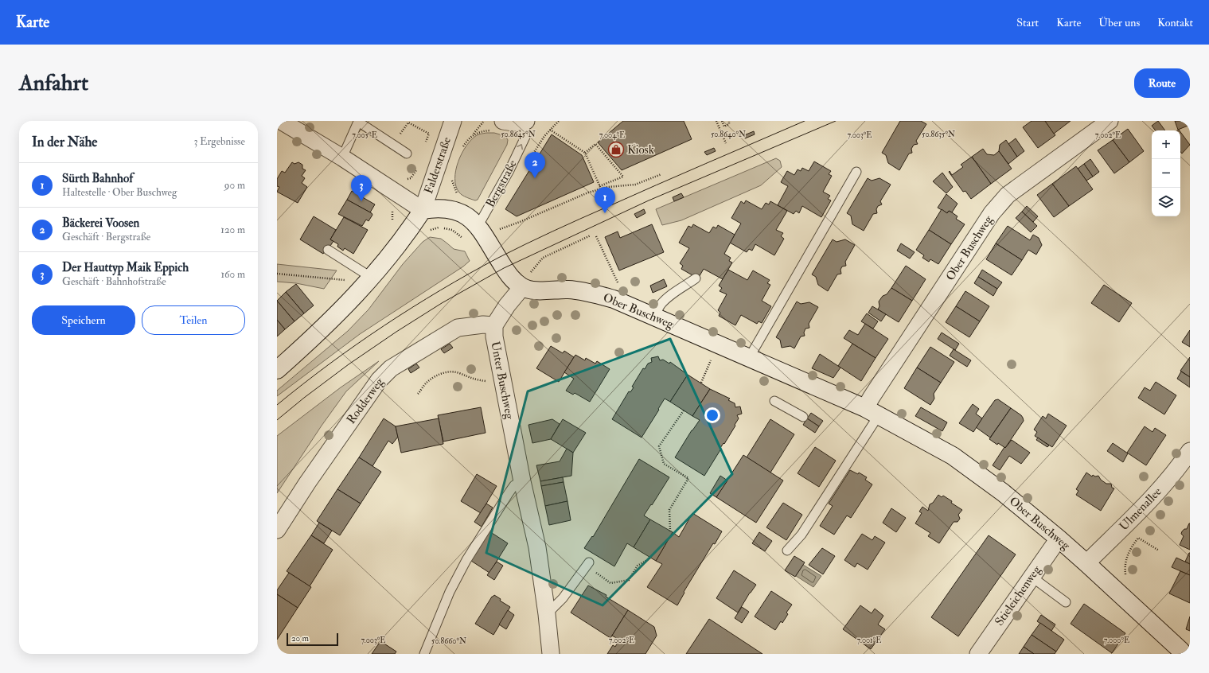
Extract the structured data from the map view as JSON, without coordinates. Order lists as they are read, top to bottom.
{
  "streets": {
    "street": [
      "Falderstraße",
      "Bergstraße",
      "Ober Buschweg",
      "Unter Buschweg",
      "Rodderweg",
      "Ulmenallee",
      "Stieleichenweg"
    ]
  },
  "crossings": [
    ["Ober Buschweg", "Unter Buschweg"],
    ["Ober Buschweg", "Ulmenallee"],
    ["Ober Buschweg", "Stieleichenweg"],
    ["Unter Buschweg", "Rodderweg"]
  ],
  "one_way": ["Bergstraße"],
  "places": {
    "shop": ["Kiosk"]
  },
  "scale_bar": "20 m",
  "page": {
    "header": "Karte",
    "nav": [
      "Start",
      "Karte",
      "Über uns",
      "Kontakt"
    ],
    "buttons": [
      "Route",
      ["Speichern", "Teilen"]
    ],
    "title": "Anfahrt",
    "heading": ["In der Nähe", "3 Ergebnisse"],
    "map_buttons": ["+", "−"],
    "pins": ["2", "3", "1"],
    "list": [
      {
        "mark": "1",
        "name": "Sürth Bahnhof",
        "note": "Haltestelle · Ober Buschweg",
        "value": "90 m"
      },
      {
        "mark": "2",
        "name": "Bäckerei Voosen",
        "note": "Geschäft · Bergstraße",
        "value": "120 m"
      },
      {
        "mark": "3",
        "name": "Der Hauttyp Maik Eppich",
        "note": "Geschäft · Bahnhofstraße",
        "value": "160 m"
      }
    ],
    "scale": "20 m"
  },
  "coordinates": [
    "50.8645°N",
    "50.8640°N",
    "50.8635°N",
    "7.005°E",
    "7.004°E",
    "7.003°E",
    "7.002°E",
    "7.001°E",
    "7.000°E",
    "50.8660°N"
  ]
}
